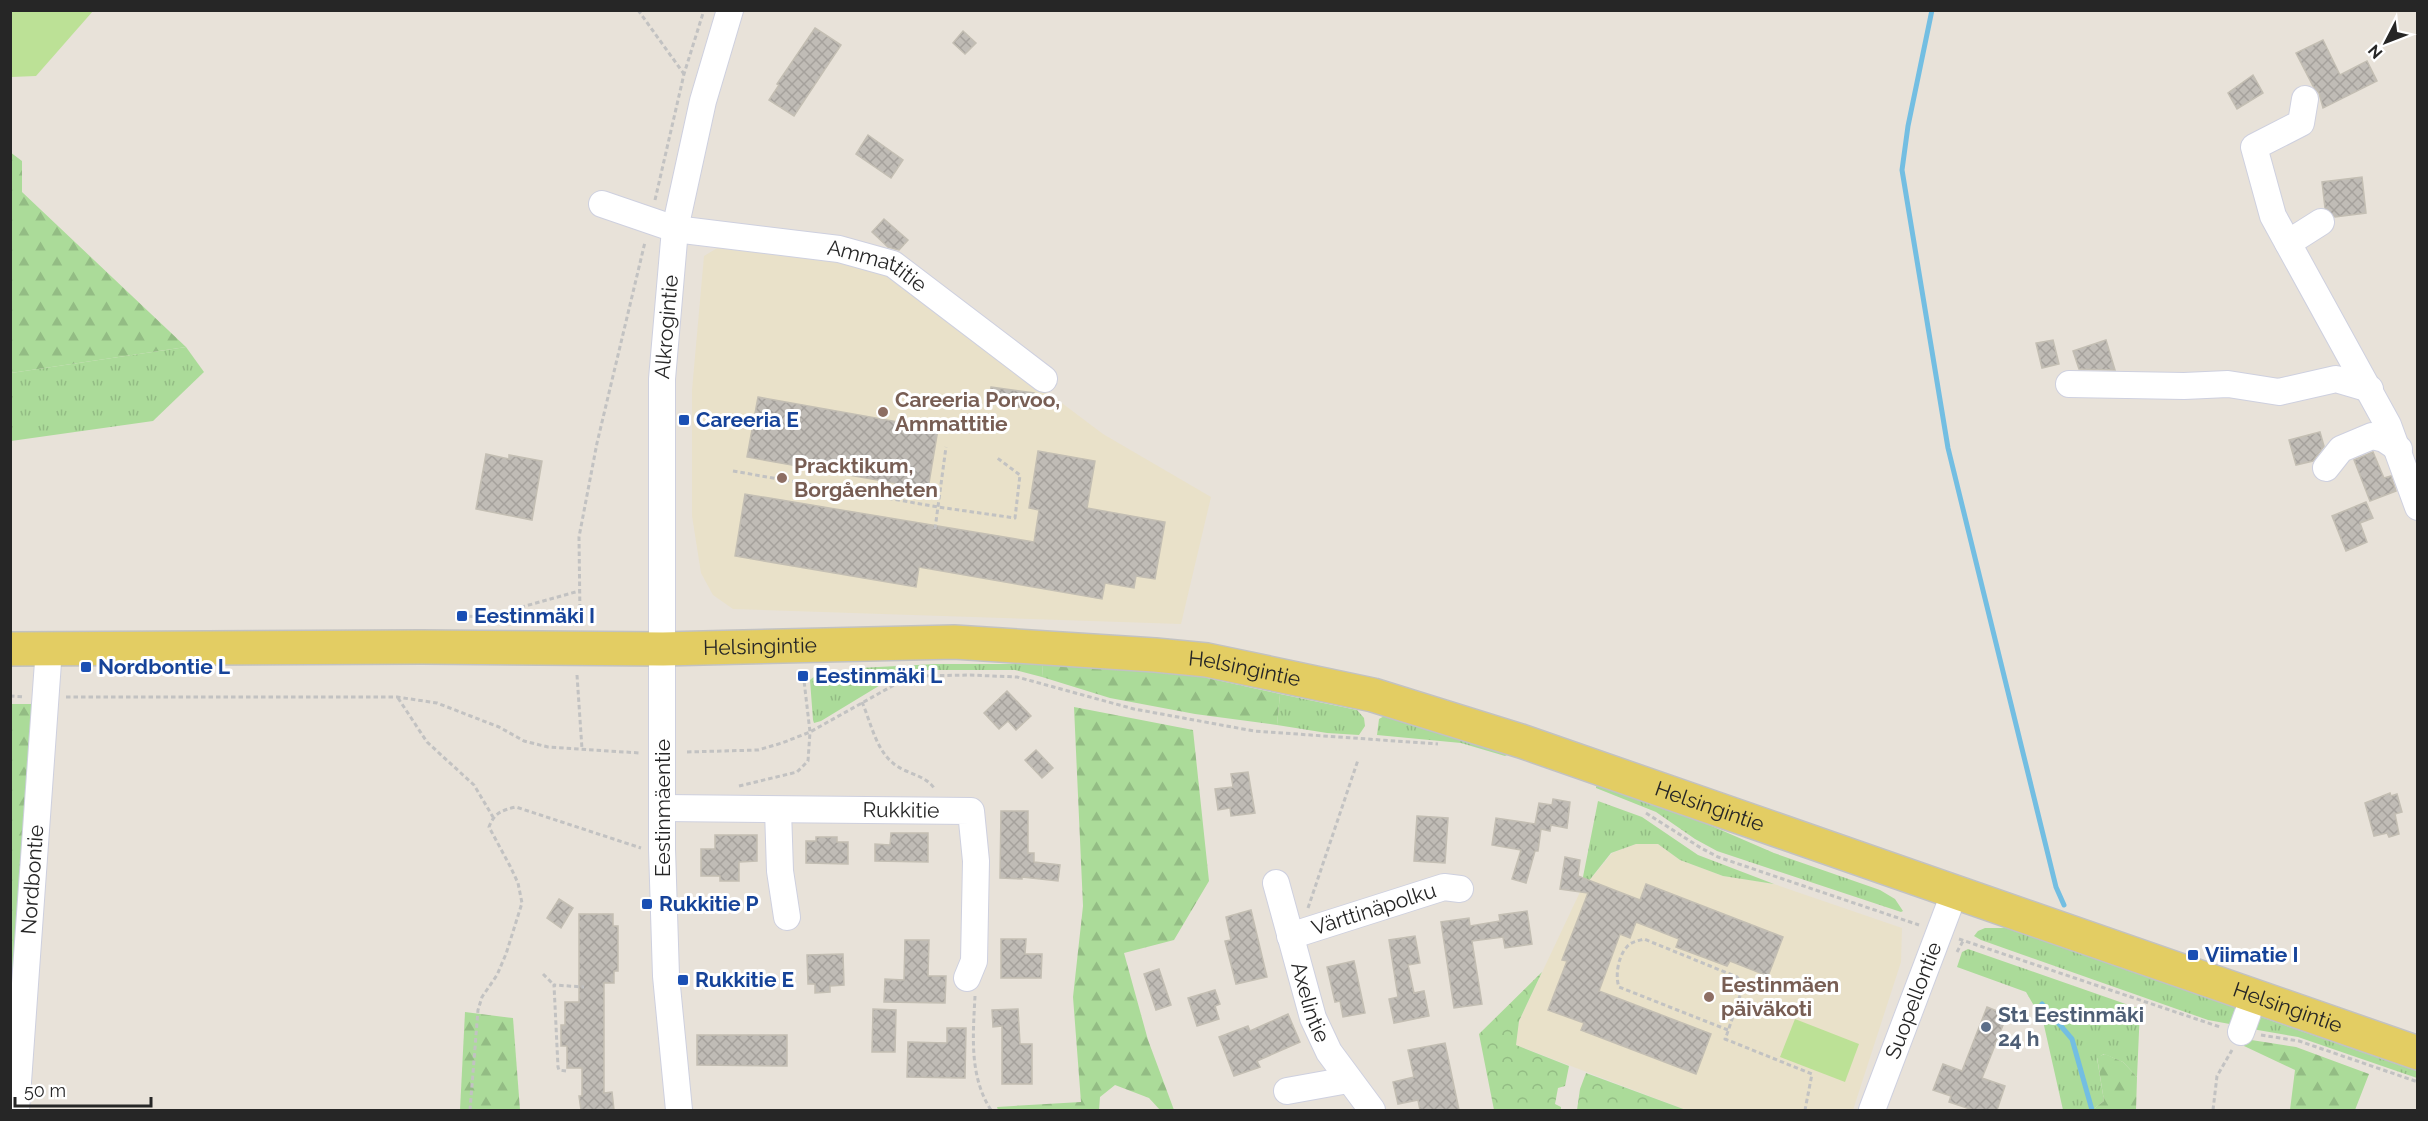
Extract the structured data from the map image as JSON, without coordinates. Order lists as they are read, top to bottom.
{
  "streets": {
    "main road": ["Helsingintie"],
    "street": [
      "Ammattitie",
      "Alkrogintie",
      "Eestinmäentie",
      "Rukkitie",
      "Nordbontie",
      "Värttinäpolku",
      "Suopellontie",
      "Axelintie"
    ]
  },
  "crossings": [
    ["Ammattitie", "Alkrogintie"],
    ["Alkrogintie", "Helsingintie"],
    ["Alkrogintie", "Eestinmäentie"],
    ["Helsingintie", "Eestinmäentie"],
    ["Helsingintie", "Nordbontie"],
    ["Helsingintie", "Suopellontie"],
    ["Eestinmäentie", "Rukkitie"],
    ["Värttinäpolku", "Axelintie"]
  ],
  "places": {
    "other": [
      "Careeria Porvoo, Ammattitie",
      "Pracktikum, Borgåenheten",
      "Eestinmäen päiväkoti",
      "St1 Eestinmäki 24 h"
    ],
    "transit": [
      "Careeria E",
      "Eestinmäki I",
      "Nordbontie L",
      "Eestinmäki L",
      "Rukkitie P",
      "Viimatie I",
      "Rukkitie E"
    ]
  },
  "scale_bar": "50 m",
  "north": "bottom left"
}
